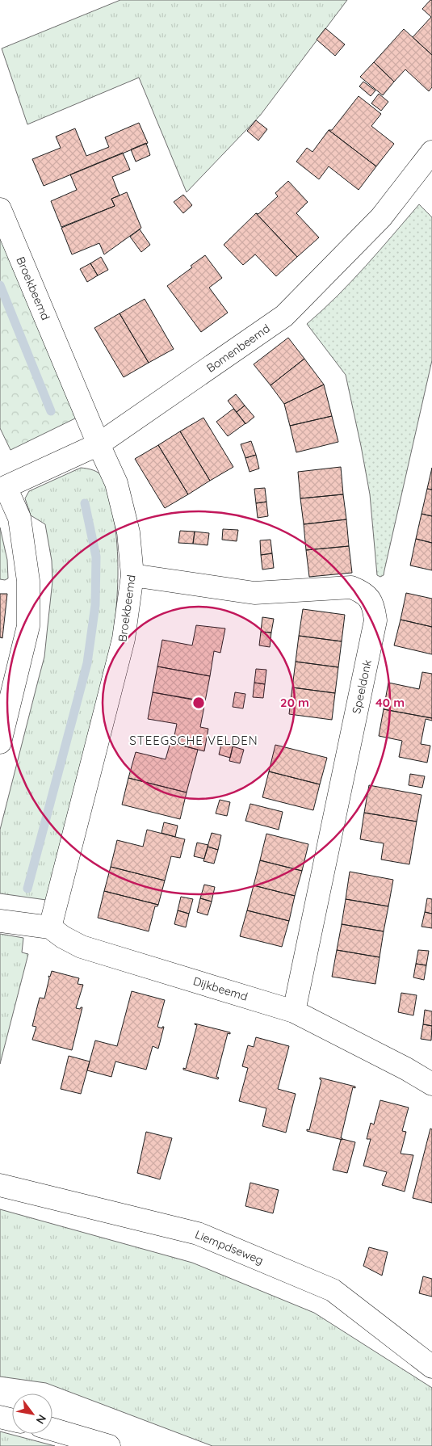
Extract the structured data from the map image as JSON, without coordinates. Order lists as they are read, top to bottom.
{
  "streets": {
    "main road": [
      "Broekbeemd",
      "Bomenbeemd",
      "Speeldonk",
      "Dijkbeemd",
      "Liempdseweg"
    ]
  },
  "crossings": [
    ["Broekbeemd", "Bomenbeemd"],
    ["Broekbeemd", "Speeldonk"],
    ["Broekbeemd", "Dijkbeemd"],
    ["Speeldonk", "Dijkbeemd"]
  ],
  "districts": ["STEEGSCHE VELDEN"],
  "north": "bottom right",
  "rings": ["20 m", "40 m"]
}
